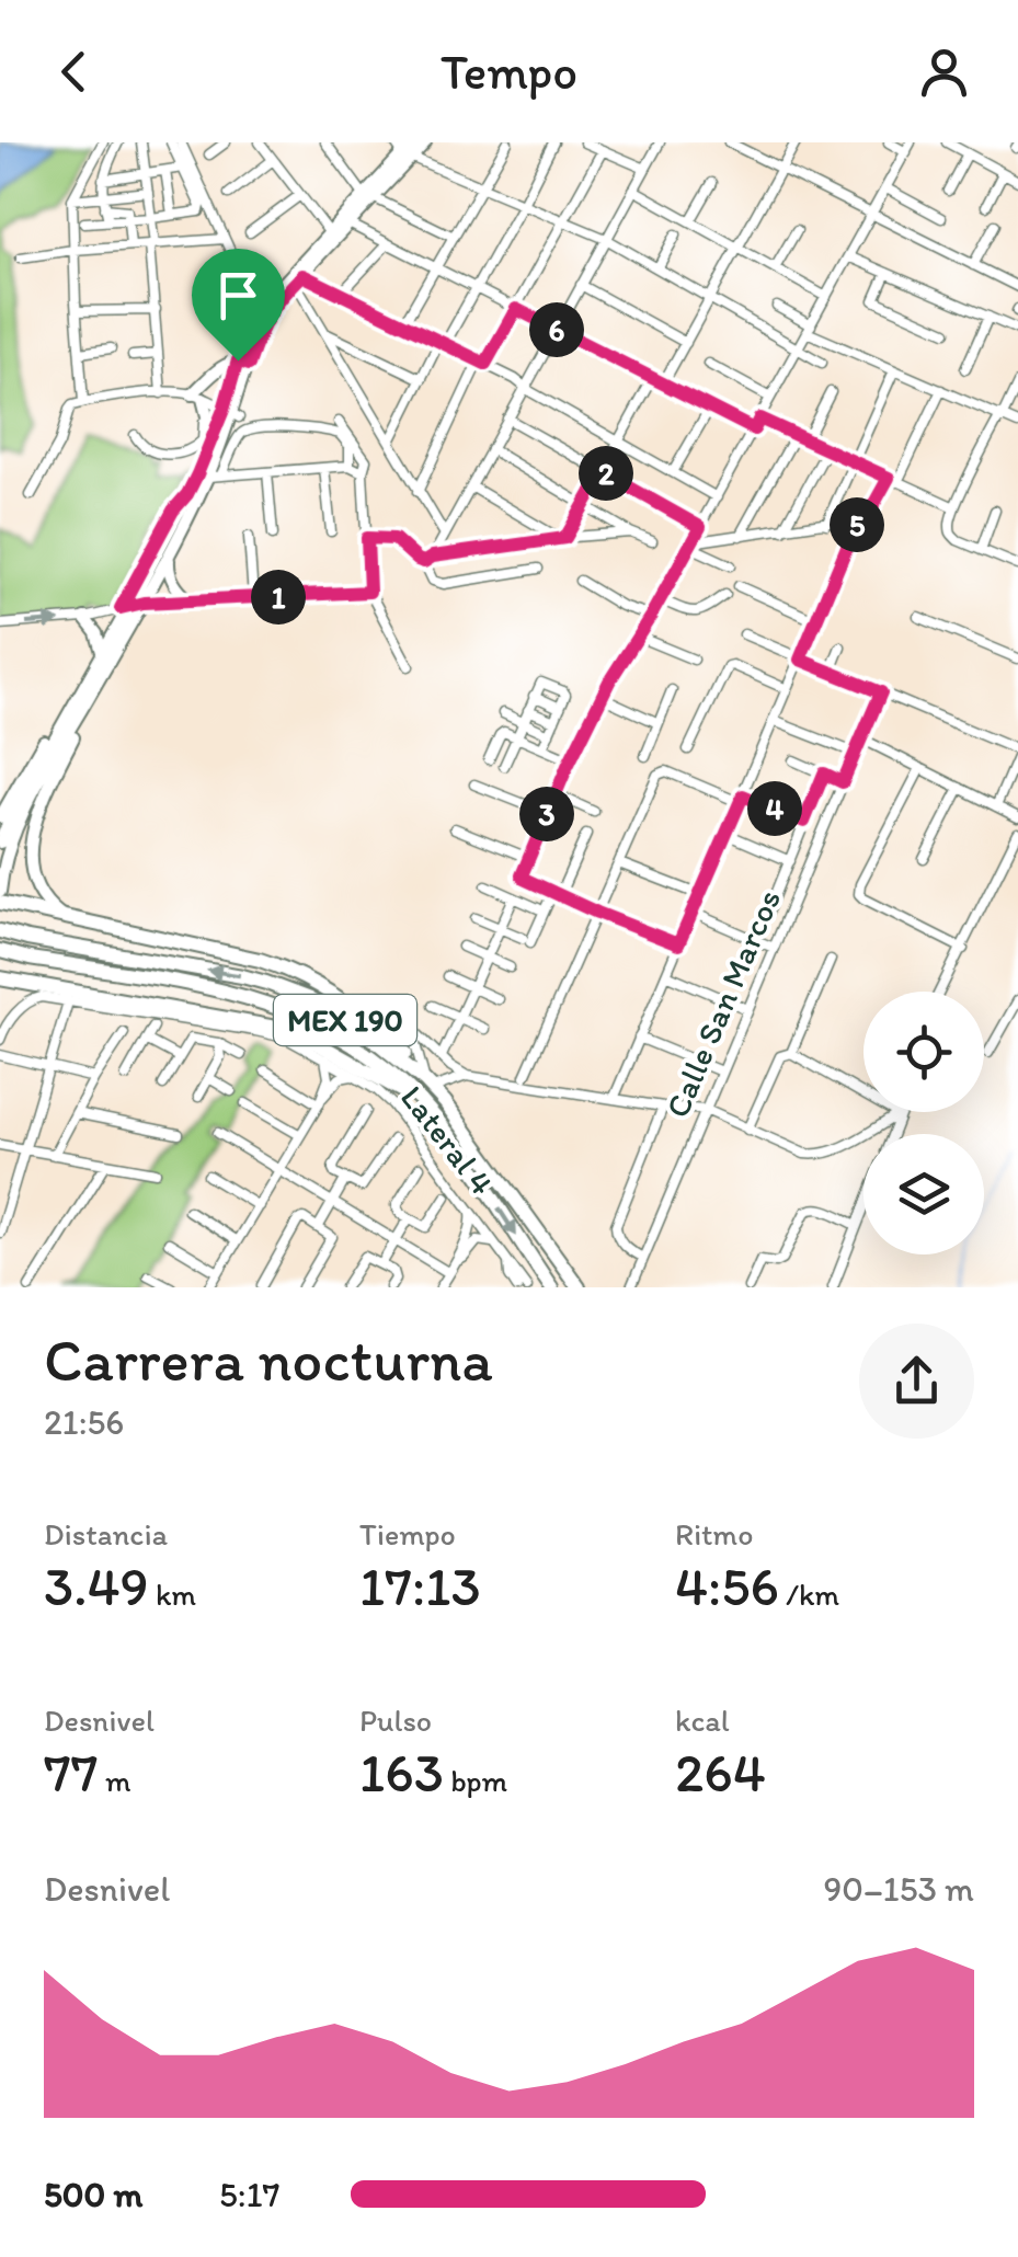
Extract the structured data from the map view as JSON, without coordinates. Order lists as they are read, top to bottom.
{
  "streets": {
    "highway": ["MEX 190"],
    "street": ["Calle San Marcos", "Lateral 4"]
  },
  "page": {
    "header": "Tempo",
    "pins": [
      "6",
      "2",
      "5",
      "1",
      "4",
      "3"
    ],
    "heading": ["Carrera nocturna", "21:56"],
    "stats": [
      ["Distancia", "3.49 km"],
      ["Tiempo", "17:13"],
      ["Ritmo", "4:56 /km"],
      ["Desnivel", "77 m"],
      ["Pulso", "163 bpm"],
      ["kcal", "264"]
    ],
    "chart": ["Desnivel", "90–153 m"],
    "list": [
      {
        "name": "500 m",
        "note": "5:17"
      }
    ]
  }
}
